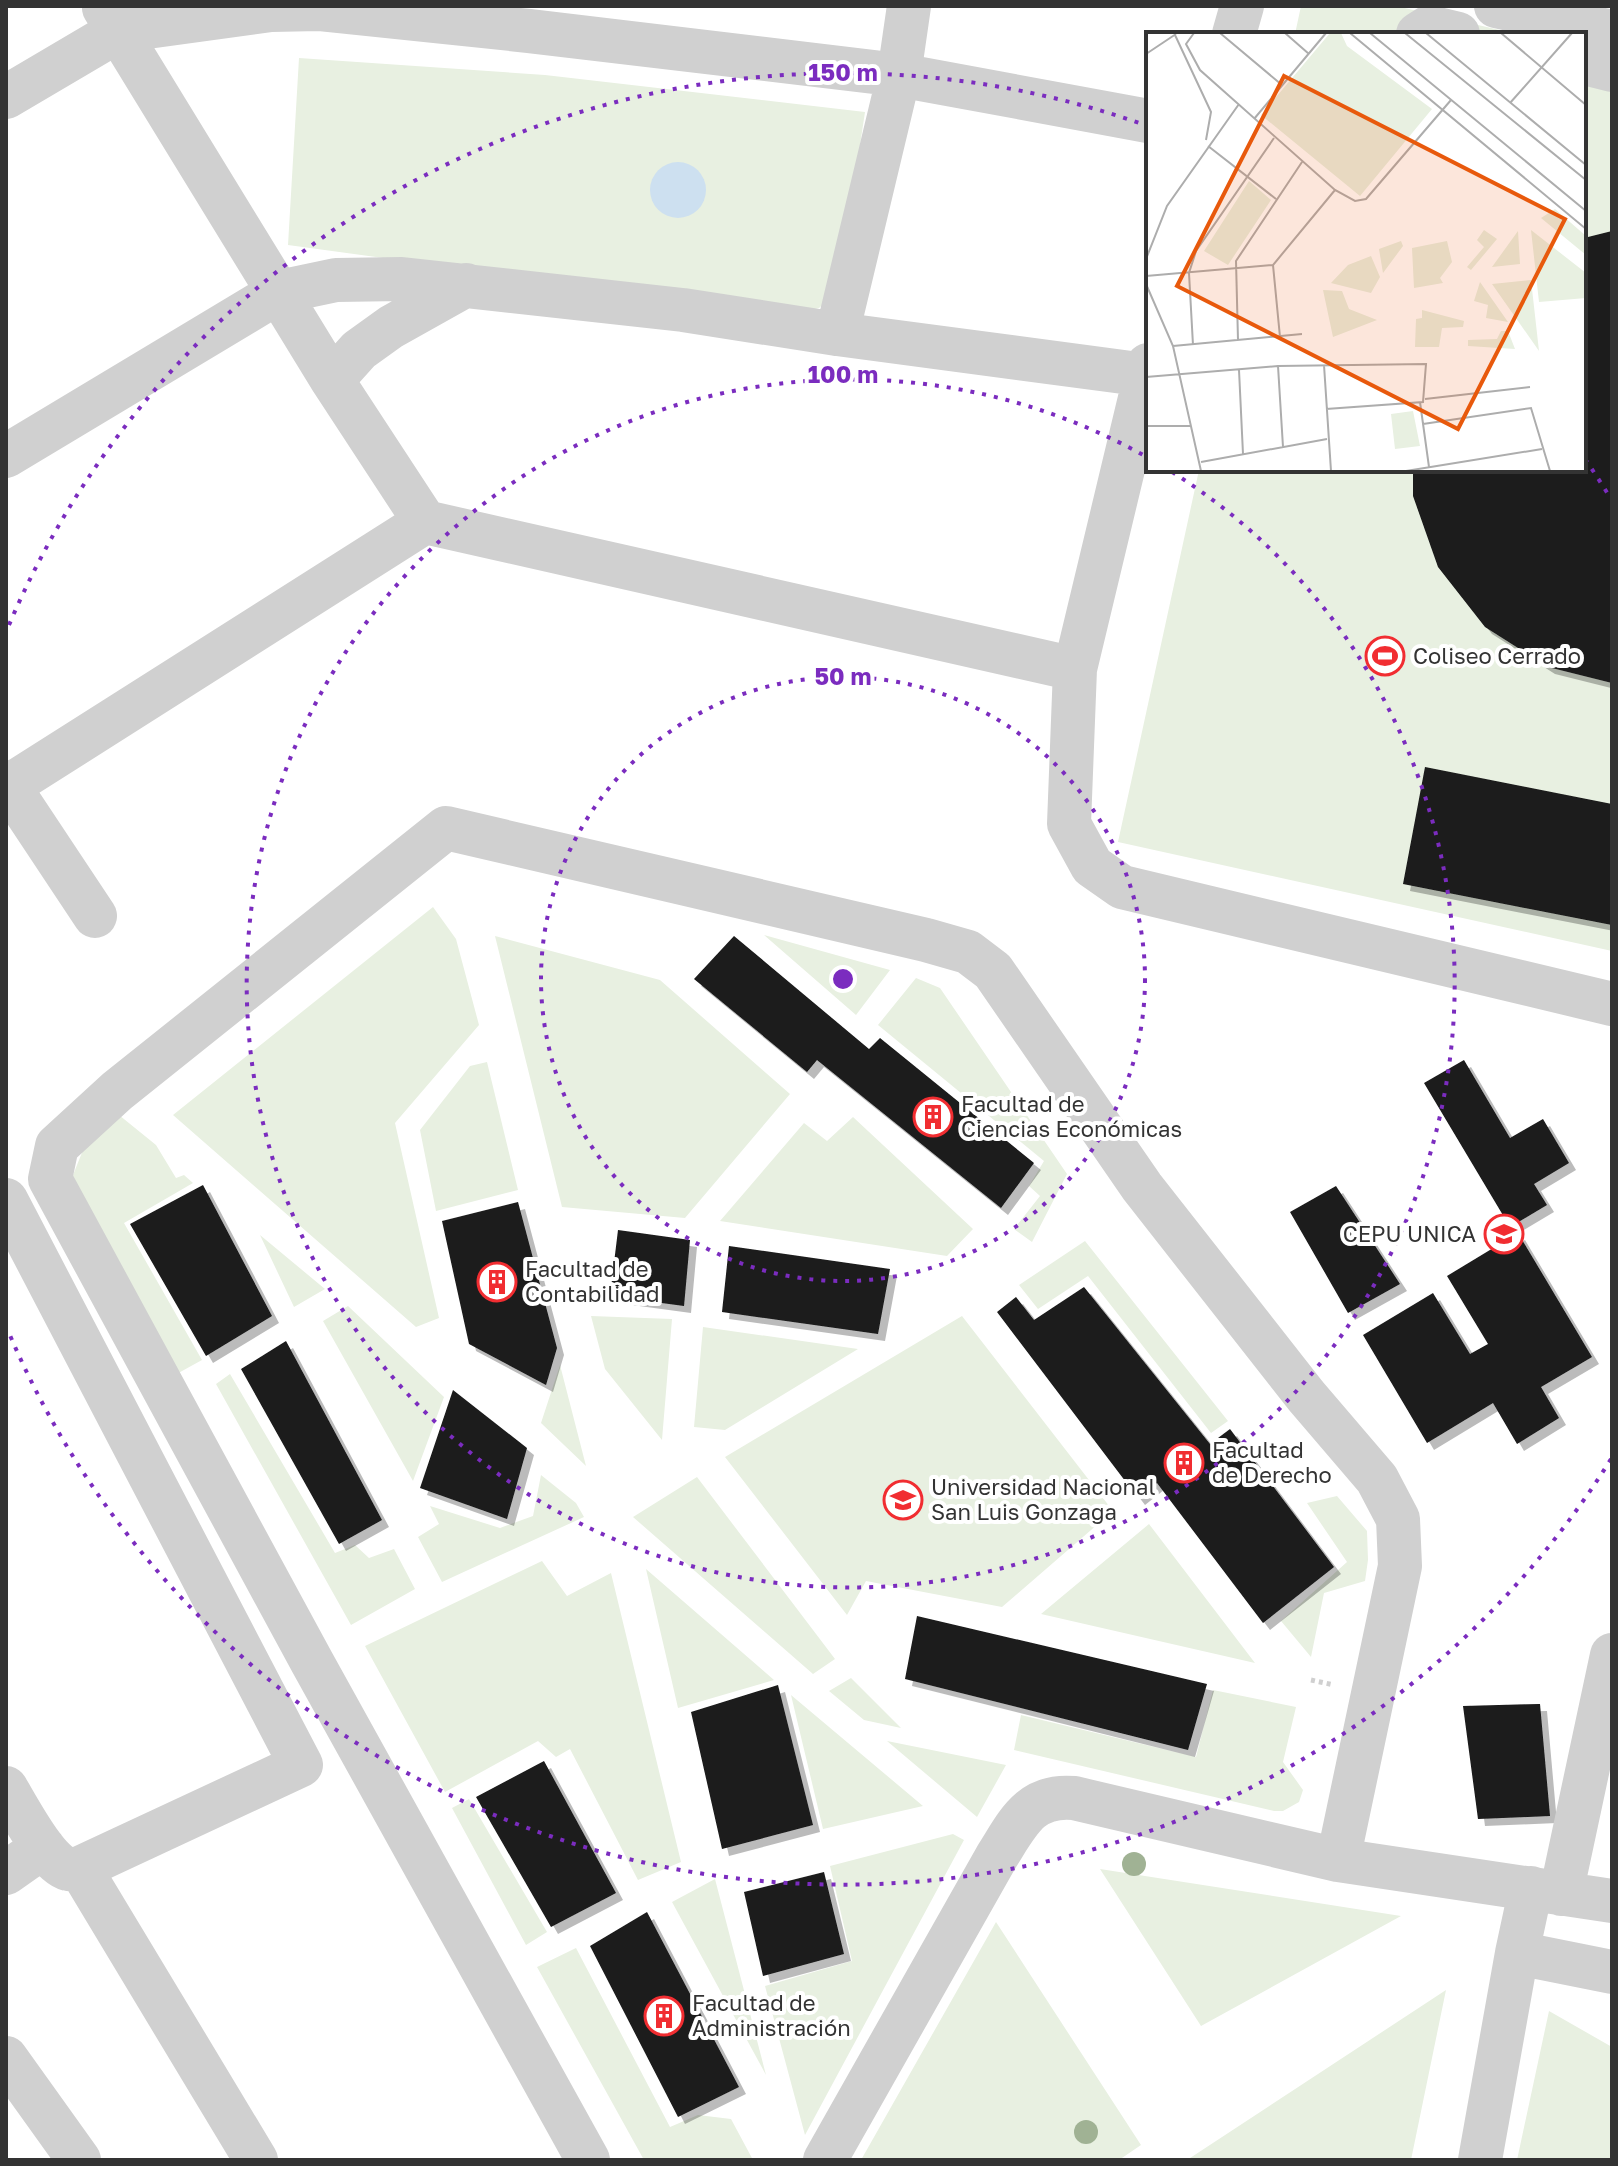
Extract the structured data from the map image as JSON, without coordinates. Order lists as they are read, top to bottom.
{
  "places": {
    "sports": ["Coliseo Cerrado"],
    "building": [
      "Facultad de Ciencias Económicas",
      "Facultad de Contabilidad",
      "Facultad de Derecho",
      "Facultad de Administración"
    ],
    "school or university": ["CEPU UNICA", "Universidad Nacional San Luis Gonzaga"]
  },
  "rings": ["150 m", "100 m", "50 m"]
}
